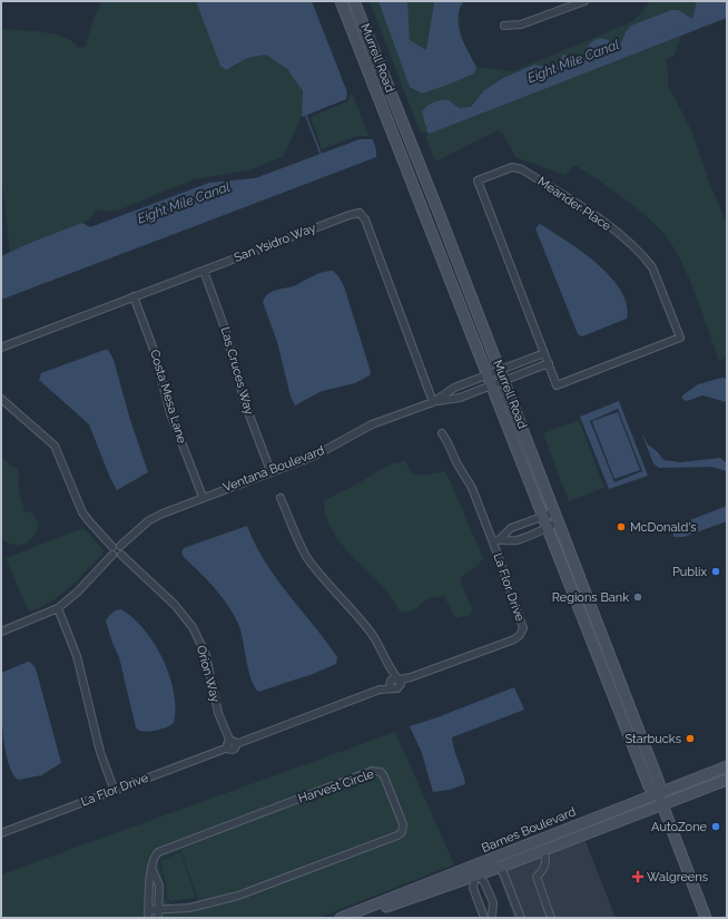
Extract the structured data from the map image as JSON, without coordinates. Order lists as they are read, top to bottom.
{
  "streets": {
    "street": [
      "Murrell Road",
      "Meander Place",
      "San Ysidro Way",
      "Las Cruces Way",
      "Costa Mesa Lane",
      "Ventana Boulevard",
      "La Flor Drive",
      "Orion Way",
      "Harvest Circle",
      "Barnes Boulevard"
    ]
  },
  "crossings": [
    ["Murrell Road", "Ventana Boulevard"],
    ["Murrell Road", "Barnes Boulevard"],
    ["Meander Place", "Ventana Boulevard"],
    ["San Ysidro Way", "Las Cruces Way"],
    ["San Ysidro Way", "Costa Mesa Lane"],
    ["San Ysidro Way", "Ventana Boulevard"],
    ["Las Cruces Way", "Ventana Boulevard"],
    ["Costa Mesa Lane", "Ventana Boulevard"],
    ["Ventana Boulevard", "Orion Way"],
    ["La Flor Drive", "Orion Way"]
  ],
  "water": ["Eight Mile Canal"],
  "places": {
    "other": [
      "McDonald's",
      "Publix",
      "Regions Bank",
      "Starbucks",
      "AutoZone"
    ],
    "health": ["Walgreens"]
  }
}
